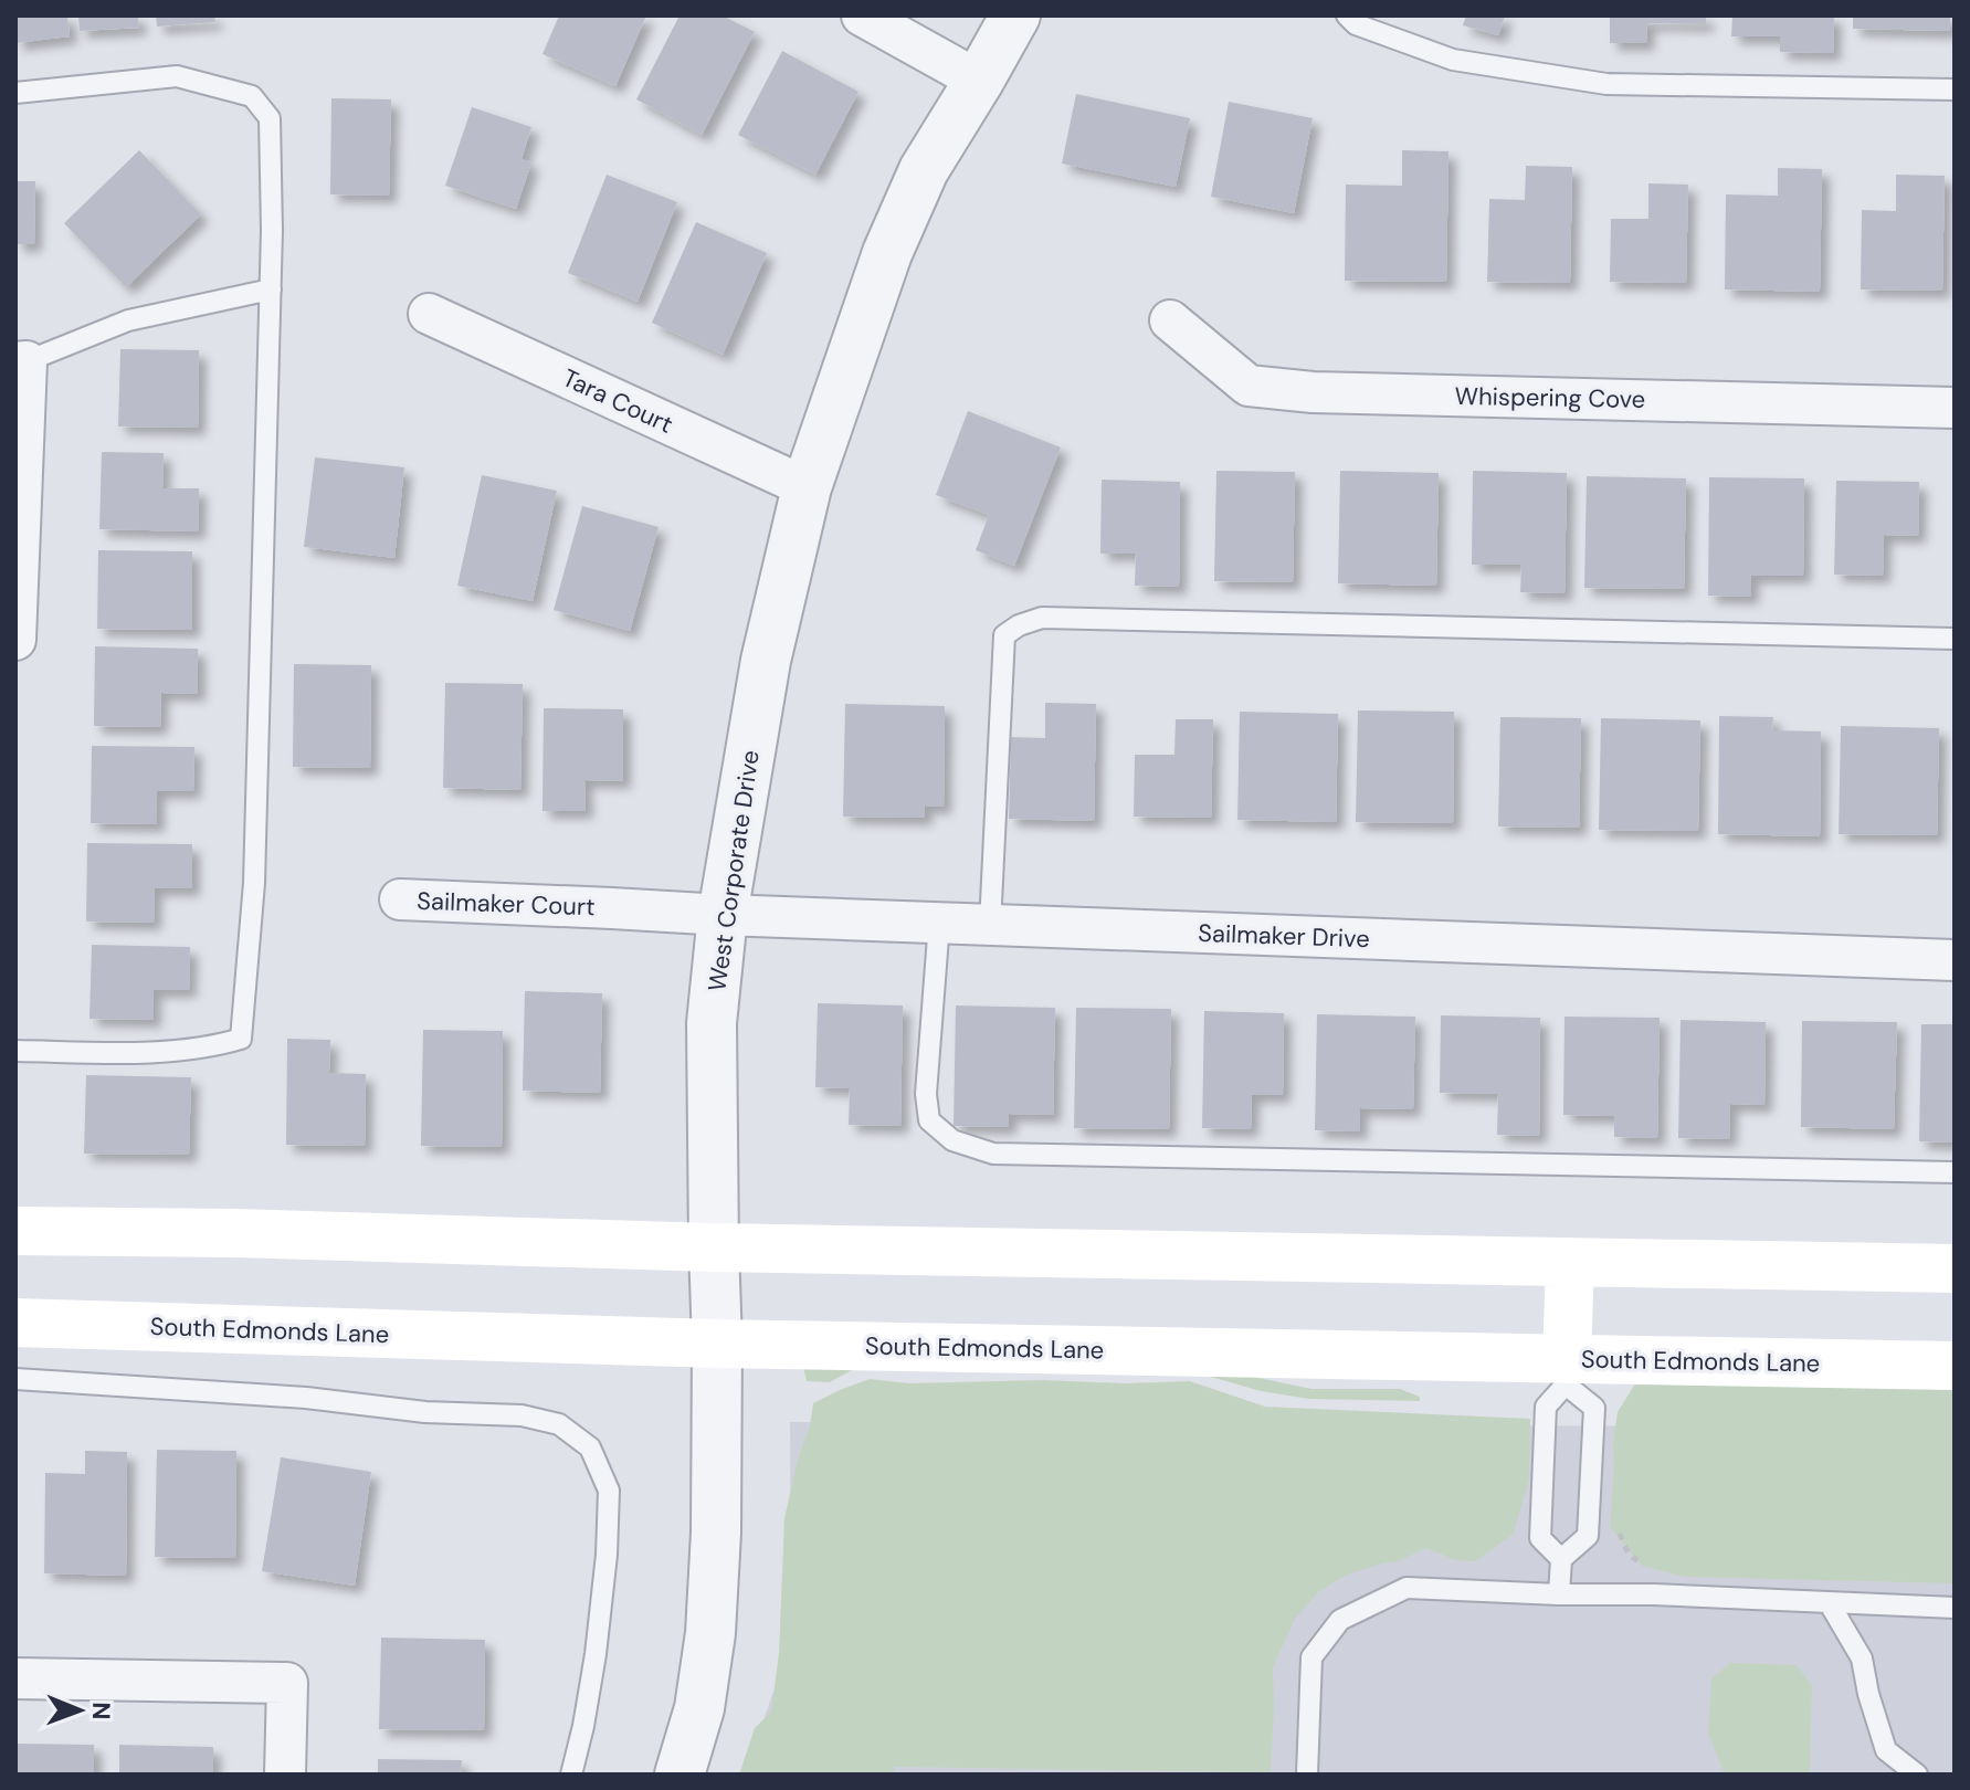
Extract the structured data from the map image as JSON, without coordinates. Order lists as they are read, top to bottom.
{
  "streets": {
    "main road": ["South Edmonds Lane"],
    "street": [
      "Whispering Cove",
      "Tara Court",
      "West Corporate Drive",
      "Sailmaker Court",
      "Sailmaker Drive"
    ]
  },
  "crossings": [
    ["Tara Court", "West Corporate Drive"],
    ["West Corporate Drive", "Sailmaker Drive"],
    ["West Corporate Drive", "South Edmonds Lane"],
    ["Sailmaker Court", "Sailmaker Drive"]
  ],
  "north": "right"
}
